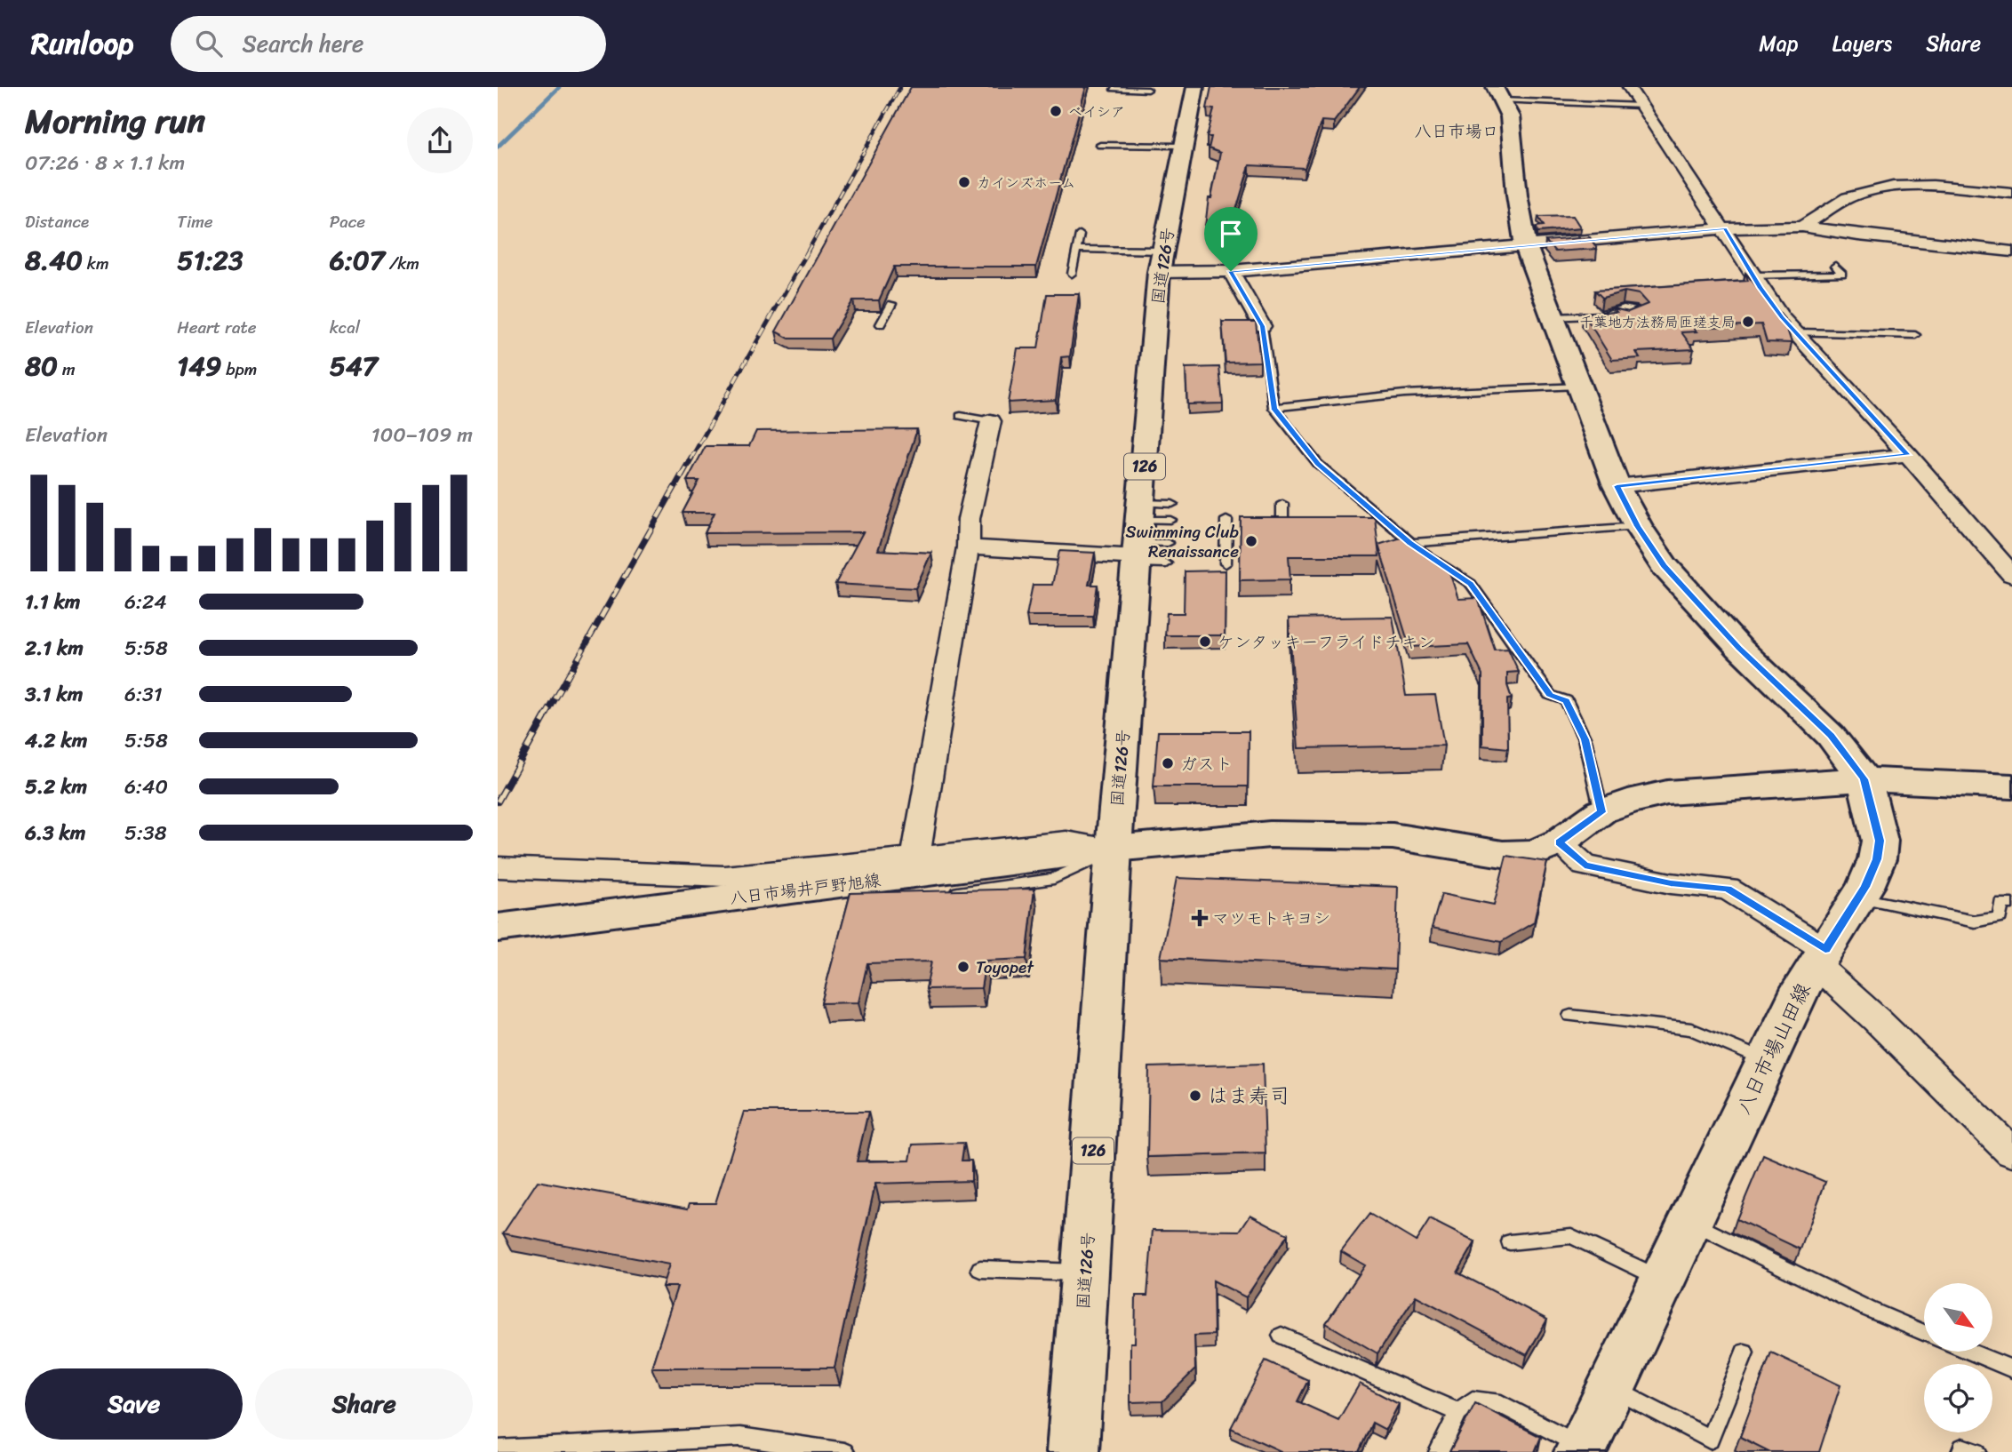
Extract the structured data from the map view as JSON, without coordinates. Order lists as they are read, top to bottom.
{
  "streets": {
    "main road": [
      "国道126号",
      "126",
      "八日市場井戸野旭線",
      "八日市場山田線"
    ]
  },
  "crossings": [
    ["国道126号", "八日市場井戸野旭線"],
    ["八日市場井戸野旭線", "八日市場山田線"]
  ],
  "districts": ["八日市場ロ"],
  "places": {
    "other": [
      "ベイシア",
      "カインズホーム",
      "千葉地方法務局匝瑳支局",
      "Swimming Club Renaissance",
      "ケンタッキーフライドチキン",
      "ガスト",
      "Toyopet",
      "はま寿司"
    ],
    "health": ["マツモトキヨシ"]
  },
  "north": "bottom right",
  "page": {
    "header": "Runloop",
    "search": "Search here",
    "nav": ["Map", "Layers", "Share"],
    "heading": ["Morning run", "07:26 · 8 × 1.1 km"],
    "stats": [
      ["Distance", "8.40 km"],
      ["Time", "51:23"],
      ["Pace", "6:07 /km"],
      ["Elevation", "80 m"],
      ["Heart rate", "149 bpm"],
      ["kcal", "547"]
    ],
    "chart": ["Elevation", "100–109 m"],
    "list": [
      {
        "name": "1.1 km",
        "note": "6:24"
      },
      {
        "name": "2.1 km",
        "note": "5:58"
      },
      {
        "name": "3.1 km",
        "note": "6:31"
      },
      {
        "name": "4.2 km",
        "note": "5:58"
      },
      {
        "name": "5.2 km",
        "note": "6:40"
      },
      {
        "name": "6.3 km",
        "note": "5:38"
      }
    ],
    "buttons": ["Save", "Share"]
  }
}
